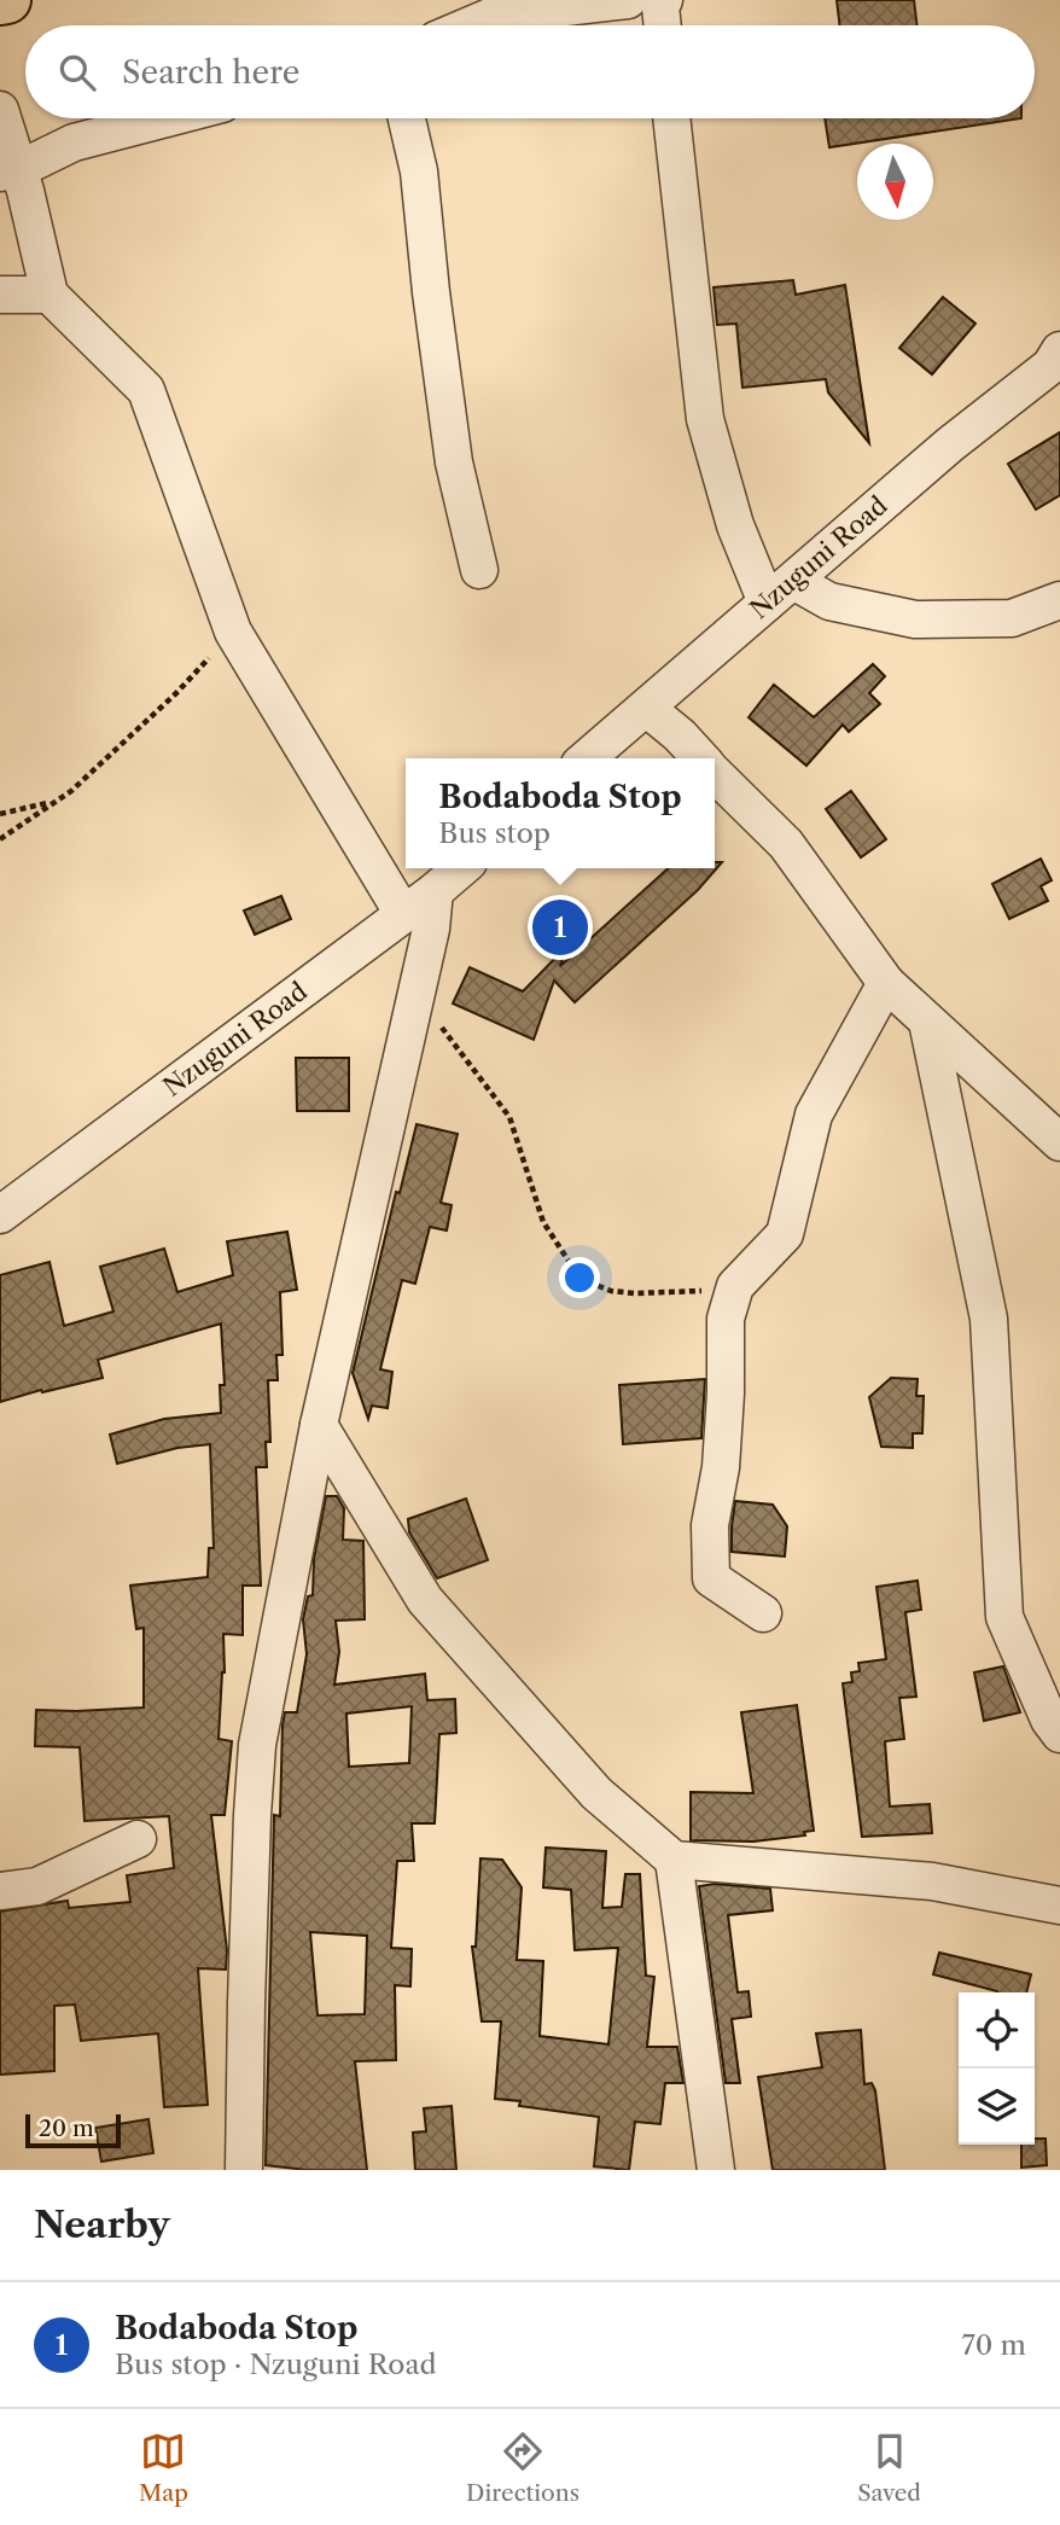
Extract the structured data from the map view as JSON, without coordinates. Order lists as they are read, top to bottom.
{
  "streets": {
    "street": ["Nzuguni Road"]
  },
  "scale_bar": "20 m",
  "north": "bottom",
  "page": {
    "search": "Search here",
    "popup": ["Bodaboda Stop", "Bus stop"],
    "pins": "1",
    "scale": "20 m",
    "heading": "Nearby",
    "list": [
      {
        "mark": "1",
        "name": "Bodaboda Stop",
        "note": "Bus stop · Nzuguni Road",
        "value": "70 m"
      }
    ],
    "nav": ["Map", "Directions", "Saved"]
  }
}
